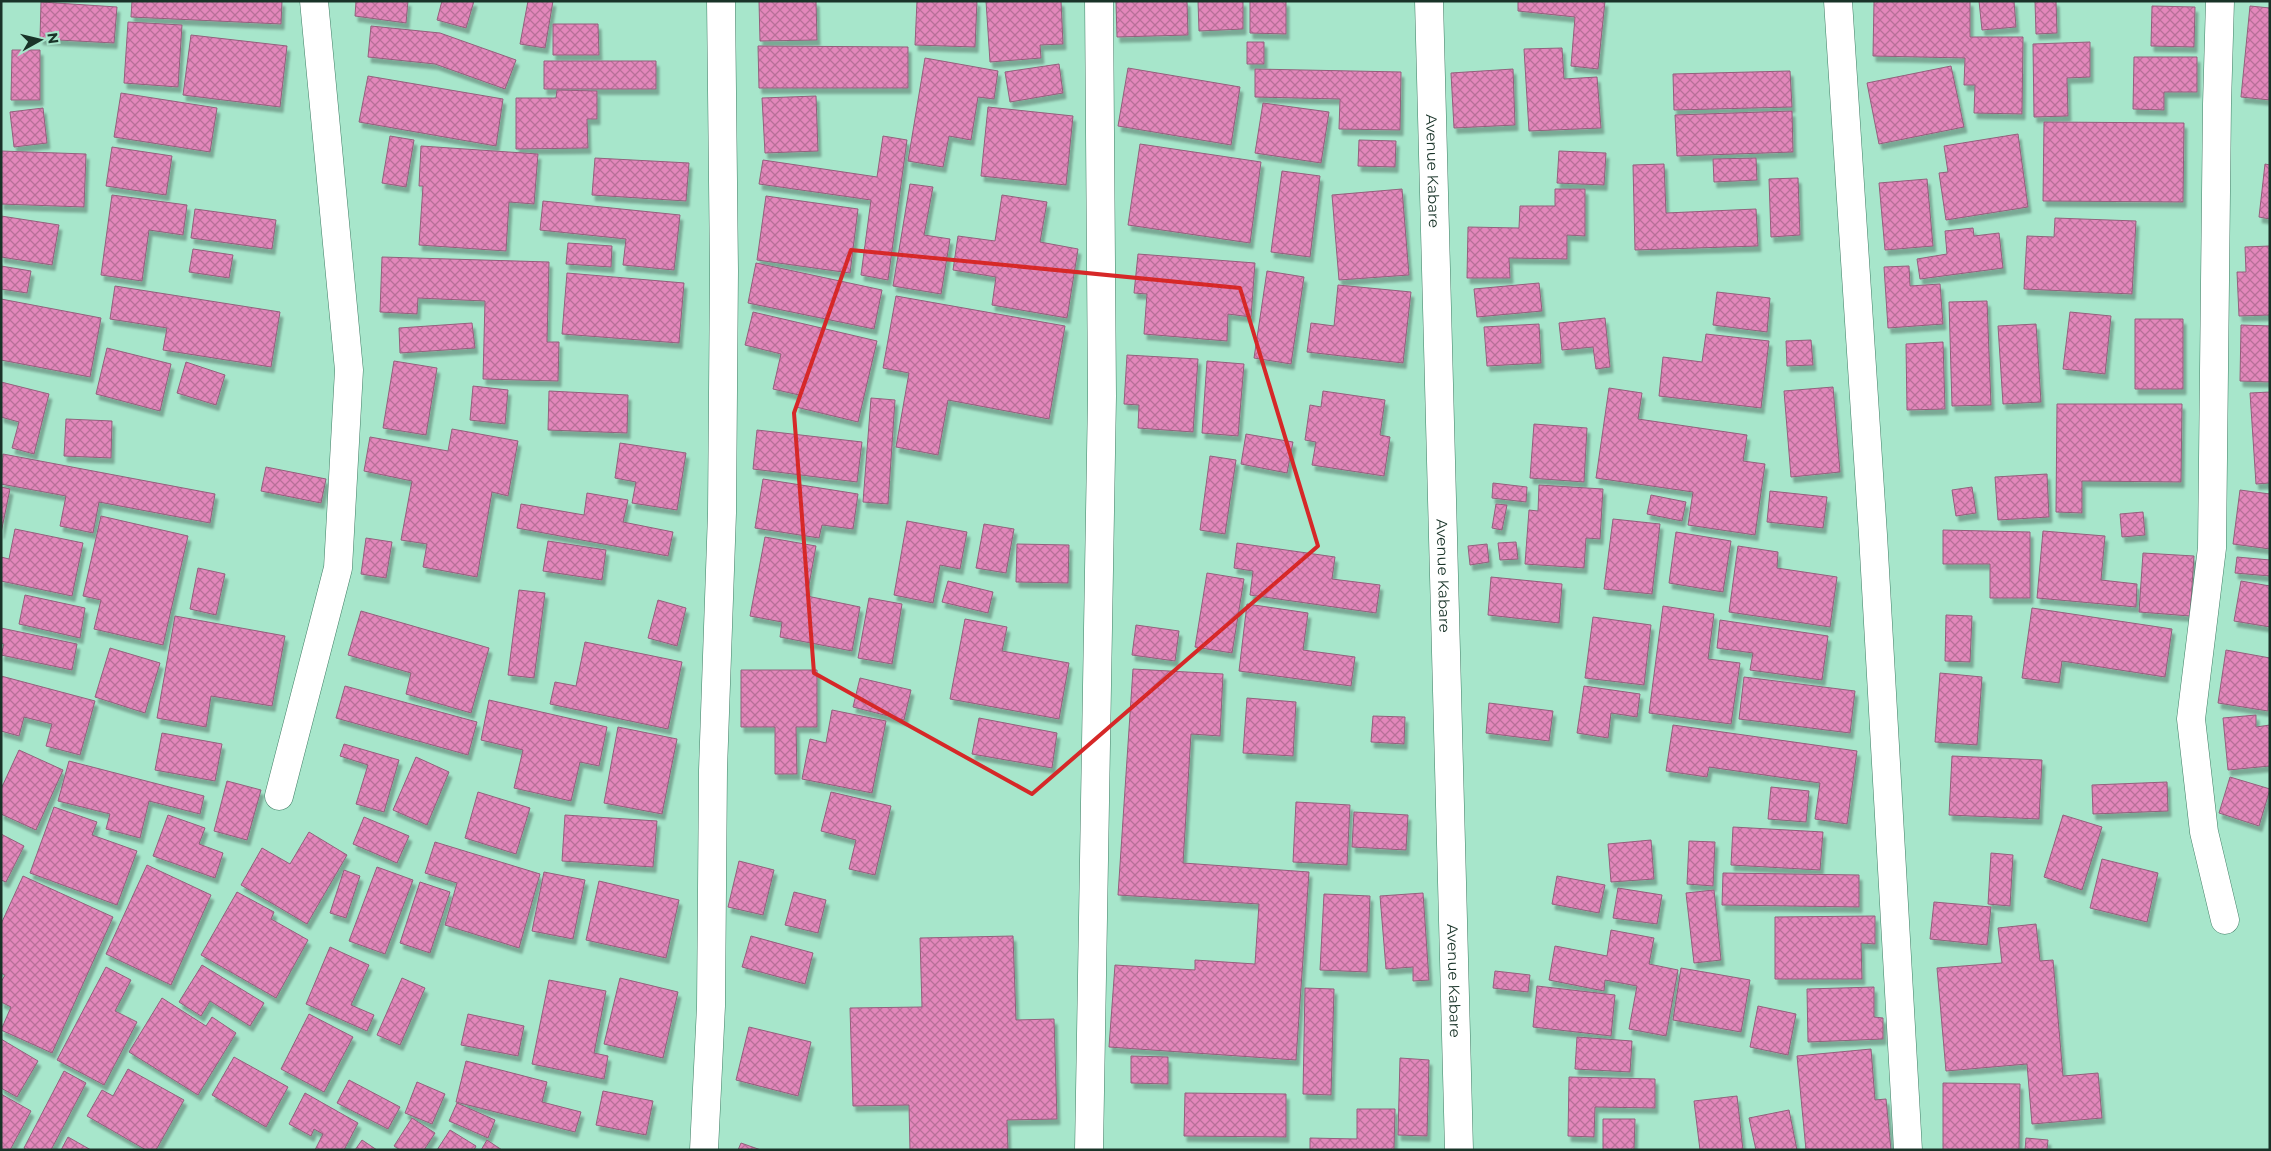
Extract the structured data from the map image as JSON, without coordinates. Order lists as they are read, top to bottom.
{
  "streets": {
    "street": ["Avenue Kabare"]
  },
  "north": "right"
}
